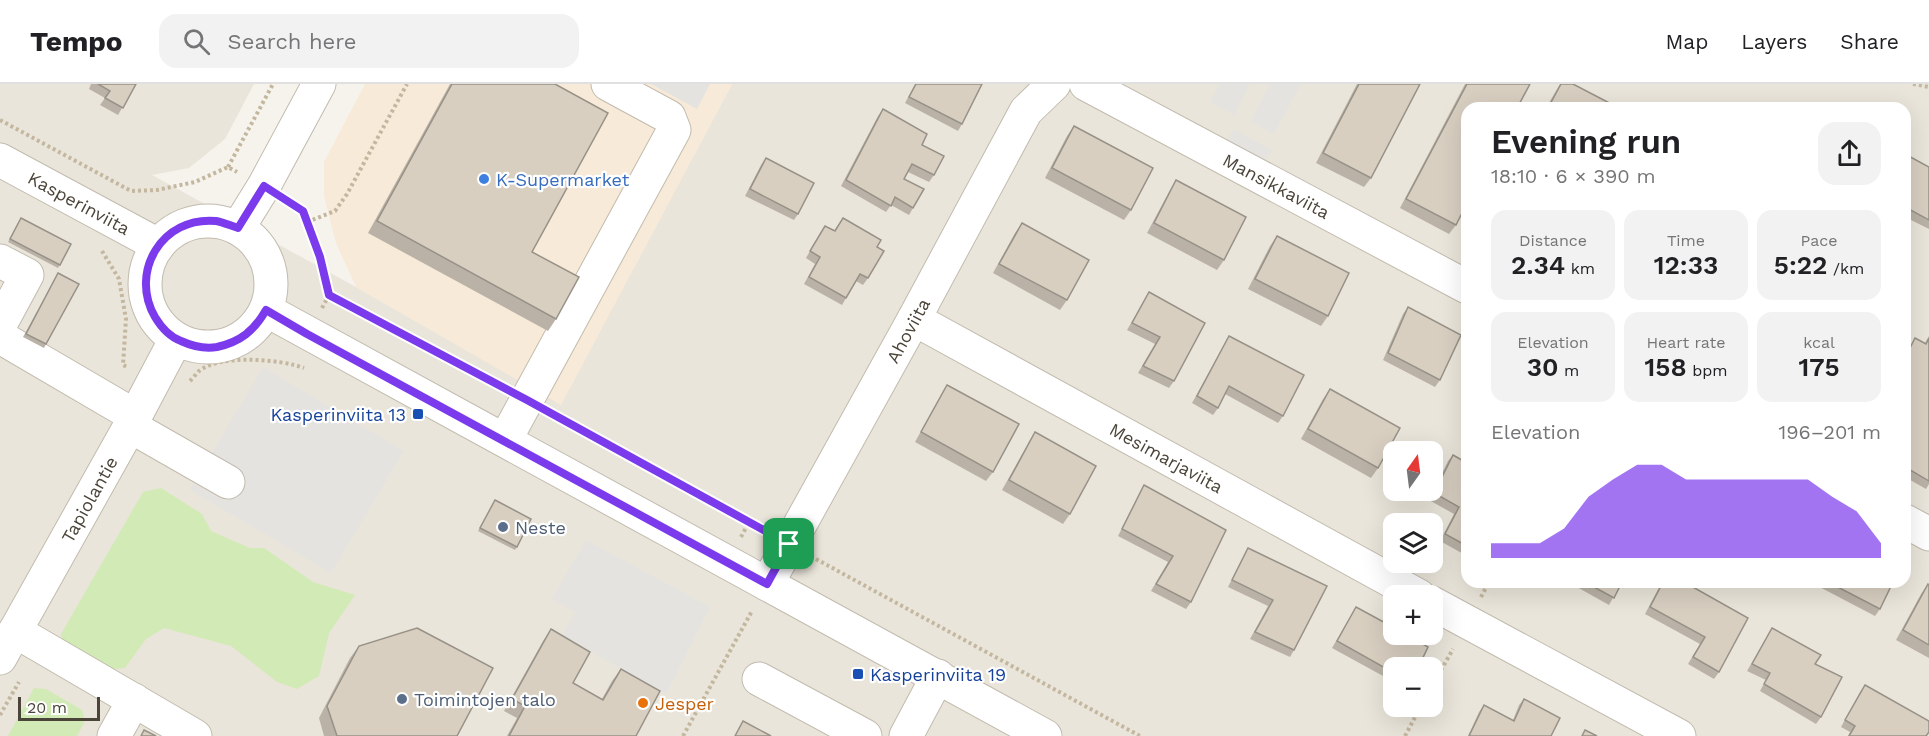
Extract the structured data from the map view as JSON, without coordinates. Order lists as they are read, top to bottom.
{
  "streets": {
    "street": [
      "Mansikkaviita",
      "Kasperinviita",
      "Ahoviita",
      "Mesimarjaviita",
      "Tapiolantie"
    ]
  },
  "crossings": [
    ["Kasperinviita", "Tapiolantie"],
    ["Ahoviita", "Mesimarjaviita"]
  ],
  "places": {
    "other": [
      "K-Supermarket",
      "Neste",
      "Toimintojen talo",
      "Jesper"
    ],
    "transit": ["Kasperinviita 13", "Kasperinviita 19"]
  },
  "scale_bar": "20 m",
  "north": "top",
  "page": {
    "header": "Tempo",
    "search": "Search here",
    "nav": ["Map", "Layers", "Share"],
    "heading": ["Evening run", "18:10 · 6 × 390 m"],
    "stats": [
      ["Distance", "2.34 km"],
      ["Time", "12:33"],
      ["Pace", "5:22 /km"],
      ["Elevation", "30 m"],
      ["Heart rate", "158 bpm"],
      ["kcal", "175"]
    ],
    "chart": ["Elevation", "196–201 m"],
    "map_buttons": ["+", "−"],
    "scale": "20 m"
  }
}
